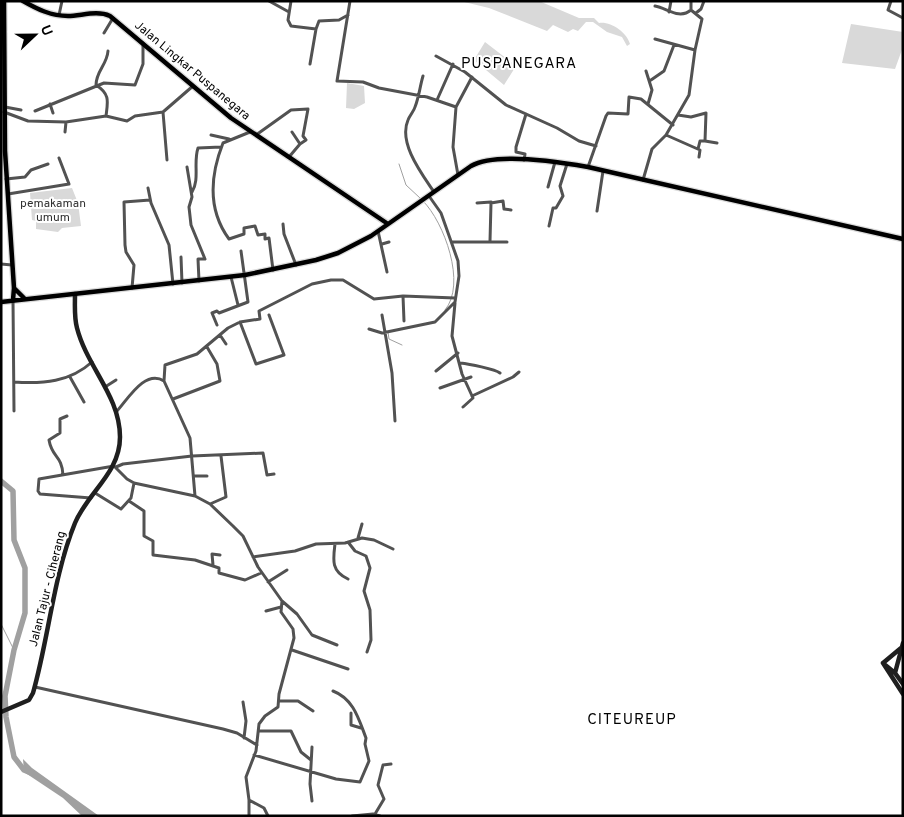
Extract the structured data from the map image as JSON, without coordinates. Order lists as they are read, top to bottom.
{
  "streets": {
    "main road": ["Jalan Lingkar Puspanegara", "Jalan Tajur - Ciherang"]
  },
  "districts": ["PUSPANEGARA", "CITEUREUP"],
  "parks": ["pemakaman umum"],
  "north": "right"
}
